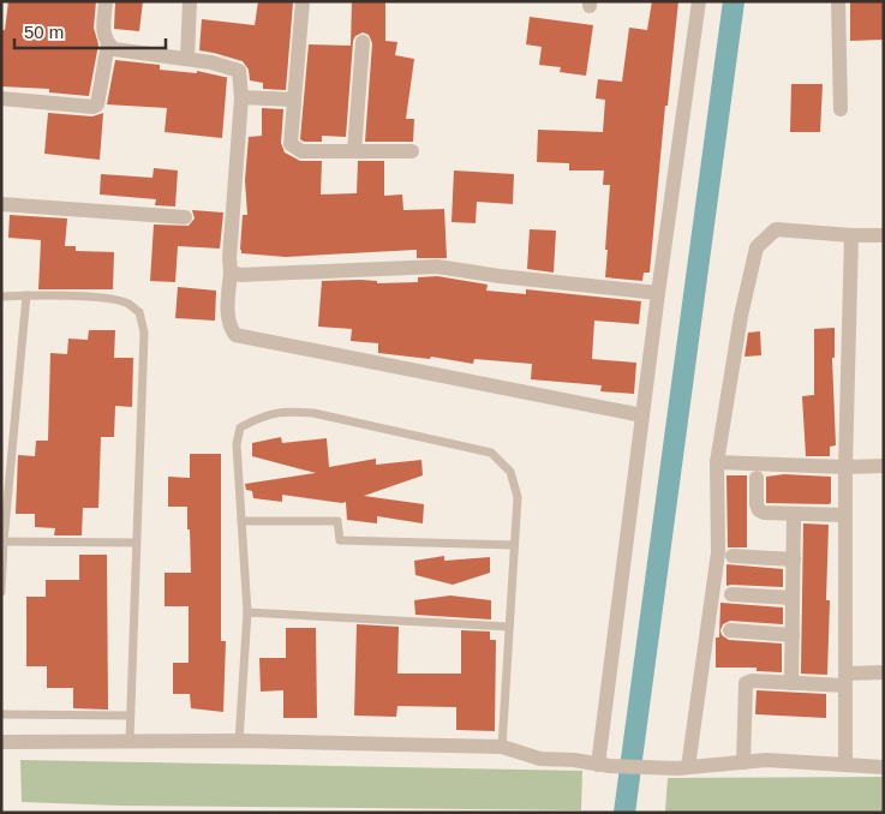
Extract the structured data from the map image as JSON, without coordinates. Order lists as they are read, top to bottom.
{
  "scale_bar": "50 m"
}
